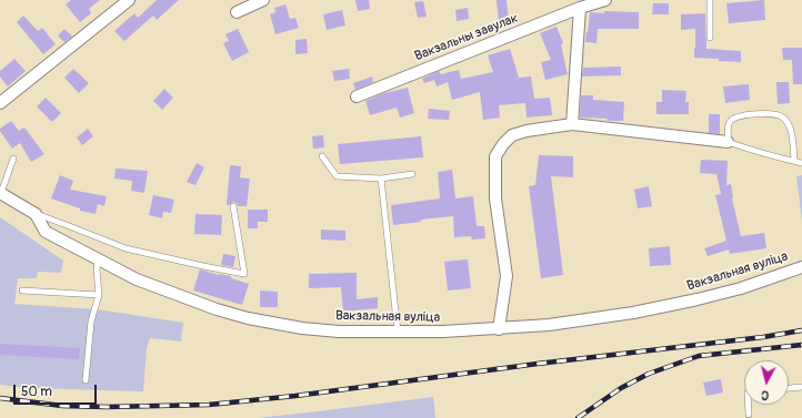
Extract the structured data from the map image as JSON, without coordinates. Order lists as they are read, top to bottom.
{
  "streets": {
    "street": ["Вакзальны завулак", "Вакзальная вуліца"]
  },
  "scale_bar": "50 m",
  "north": "bottom"
}
